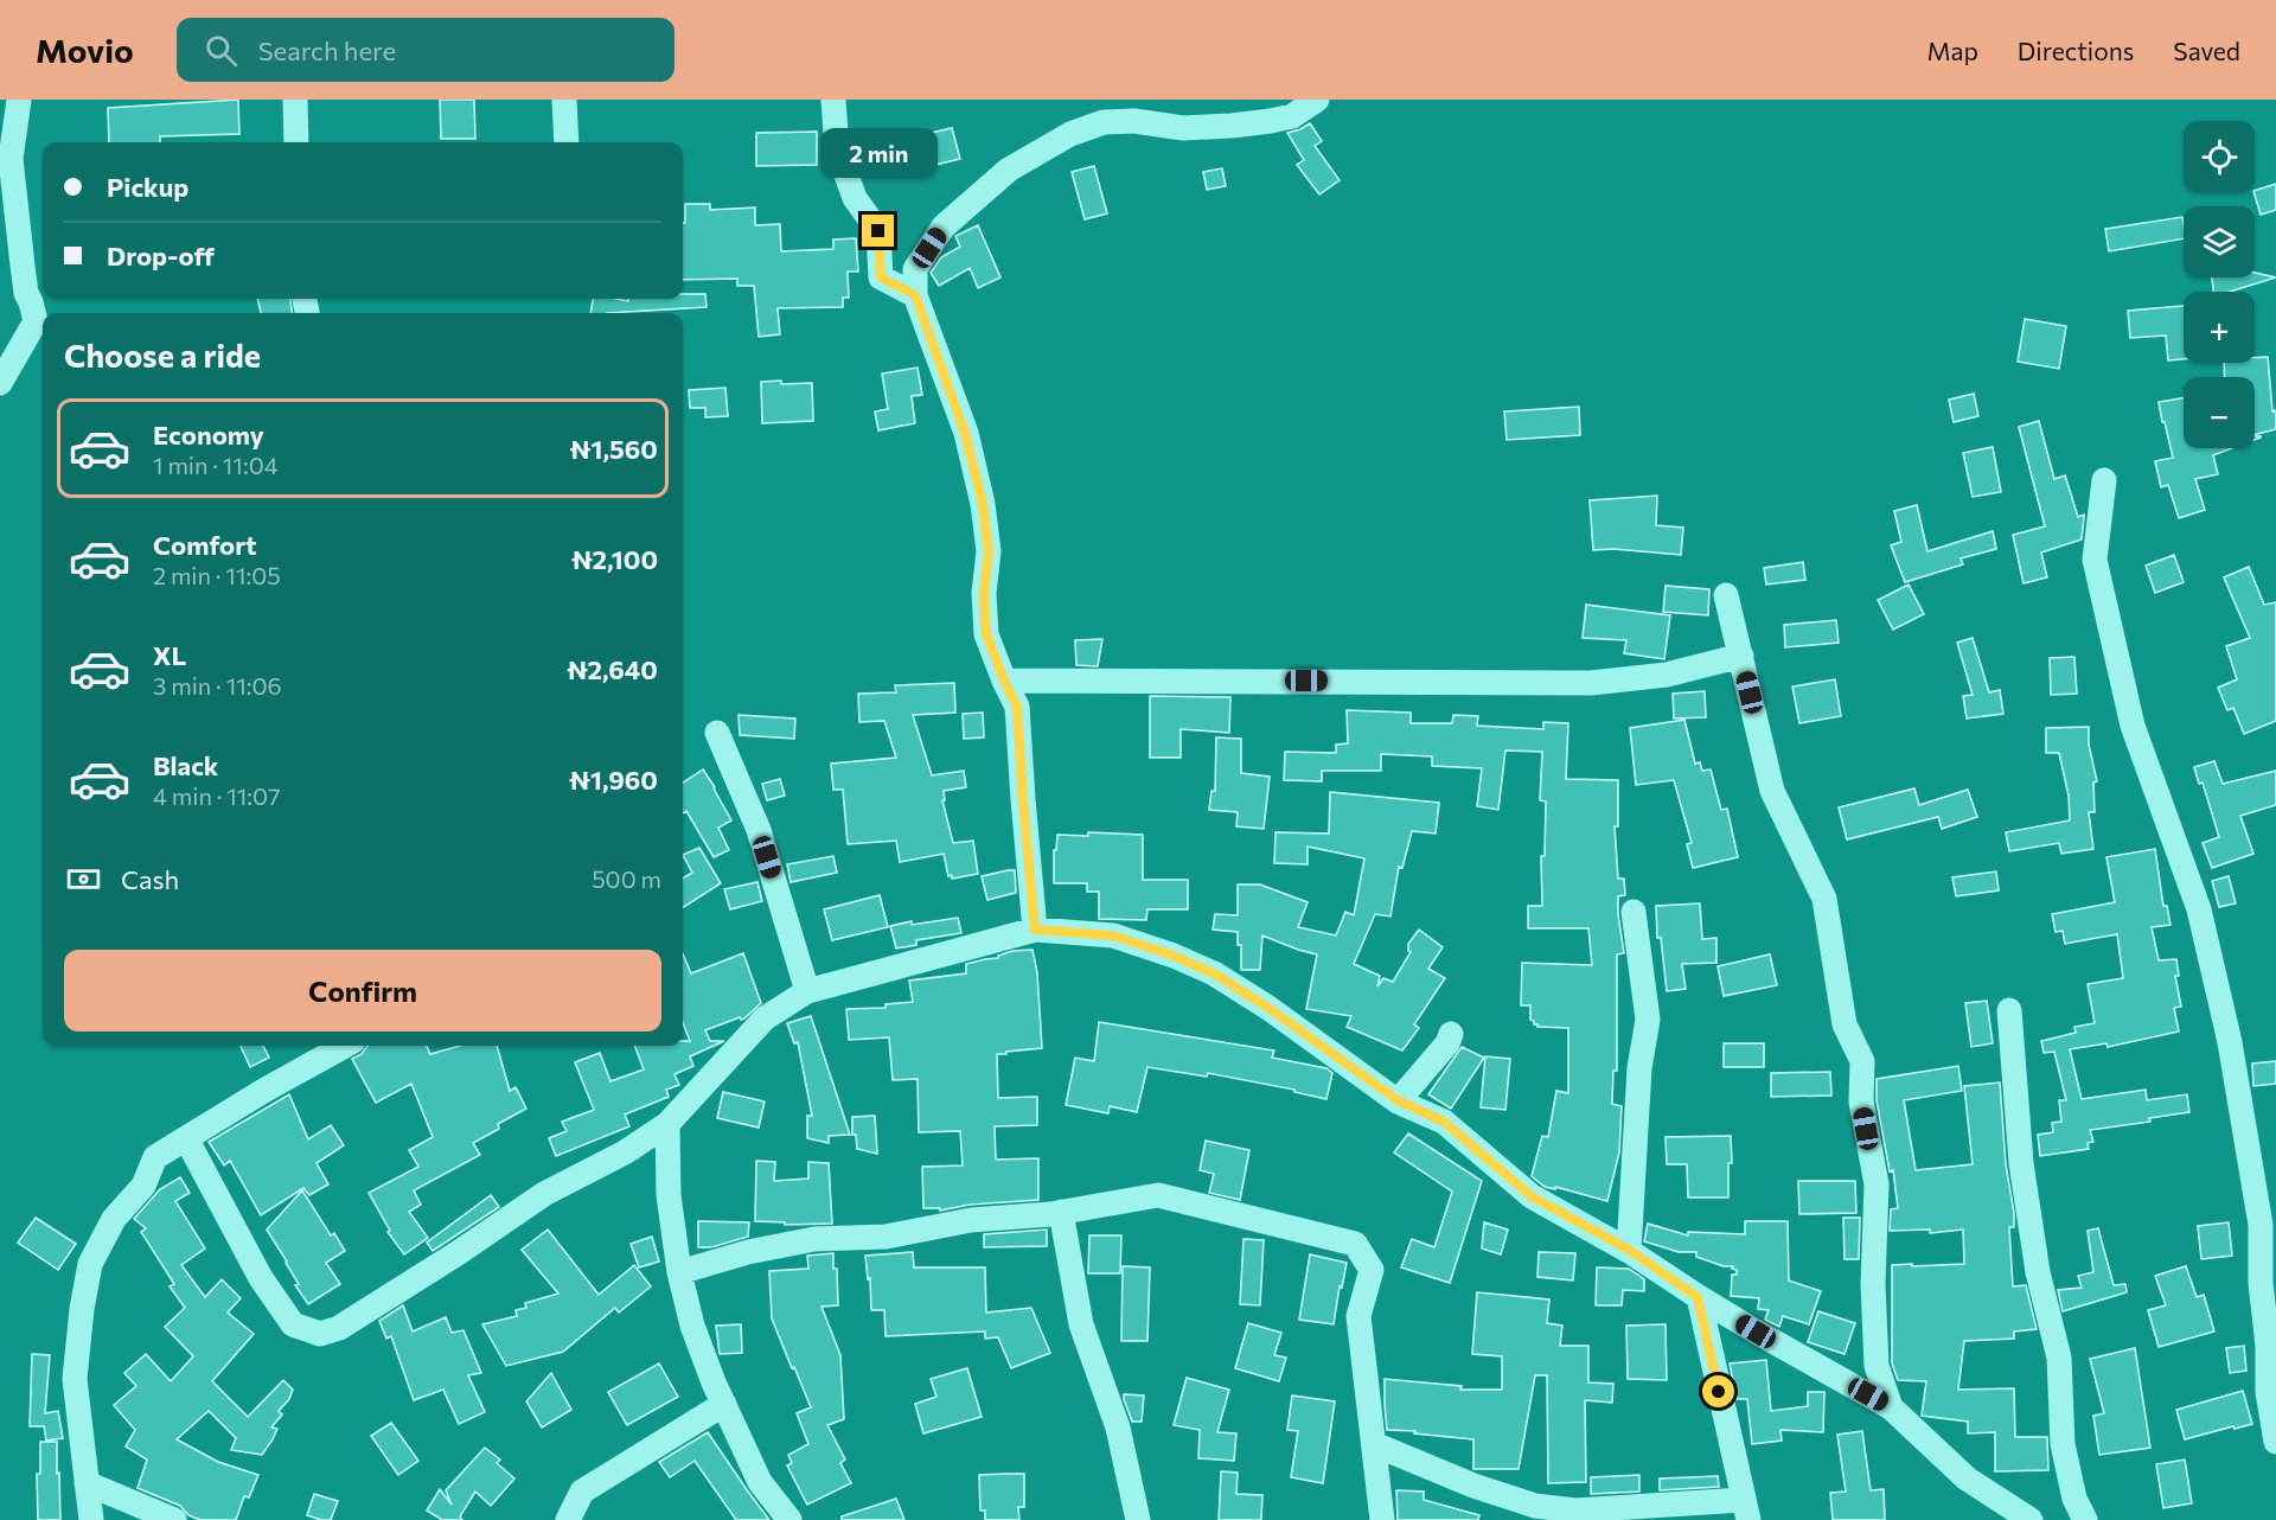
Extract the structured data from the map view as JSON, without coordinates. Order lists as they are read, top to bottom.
{
  "page": {
    "header": "Movio",
    "search": "Search here",
    "nav": ["Map", "Directions", "Saved"],
    "map_buttons": ["+", "−"],
    "bubble": "2 min",
    "banner": ["Pickup", "Drop-off"],
    "heading": "Choose a ride",
    "list": [
      {
        "name": "Economy",
        "note": "1 min · 11:04",
        "value": "₦1,560"
      },
      {
        "name": "Comfort",
        "note": "2 min · 11:05",
        "value": "₦2,100"
      },
      {
        "name": "XL",
        "note": "3 min · 11:06",
        "value": "₦2,640"
      },
      {
        "name": "Black",
        "note": "4 min · 11:07",
        "value": "₦1,960"
      }
    ],
    "pay": ["Cash", "500 m"],
    "buttons": "Confirm"
  }
}
